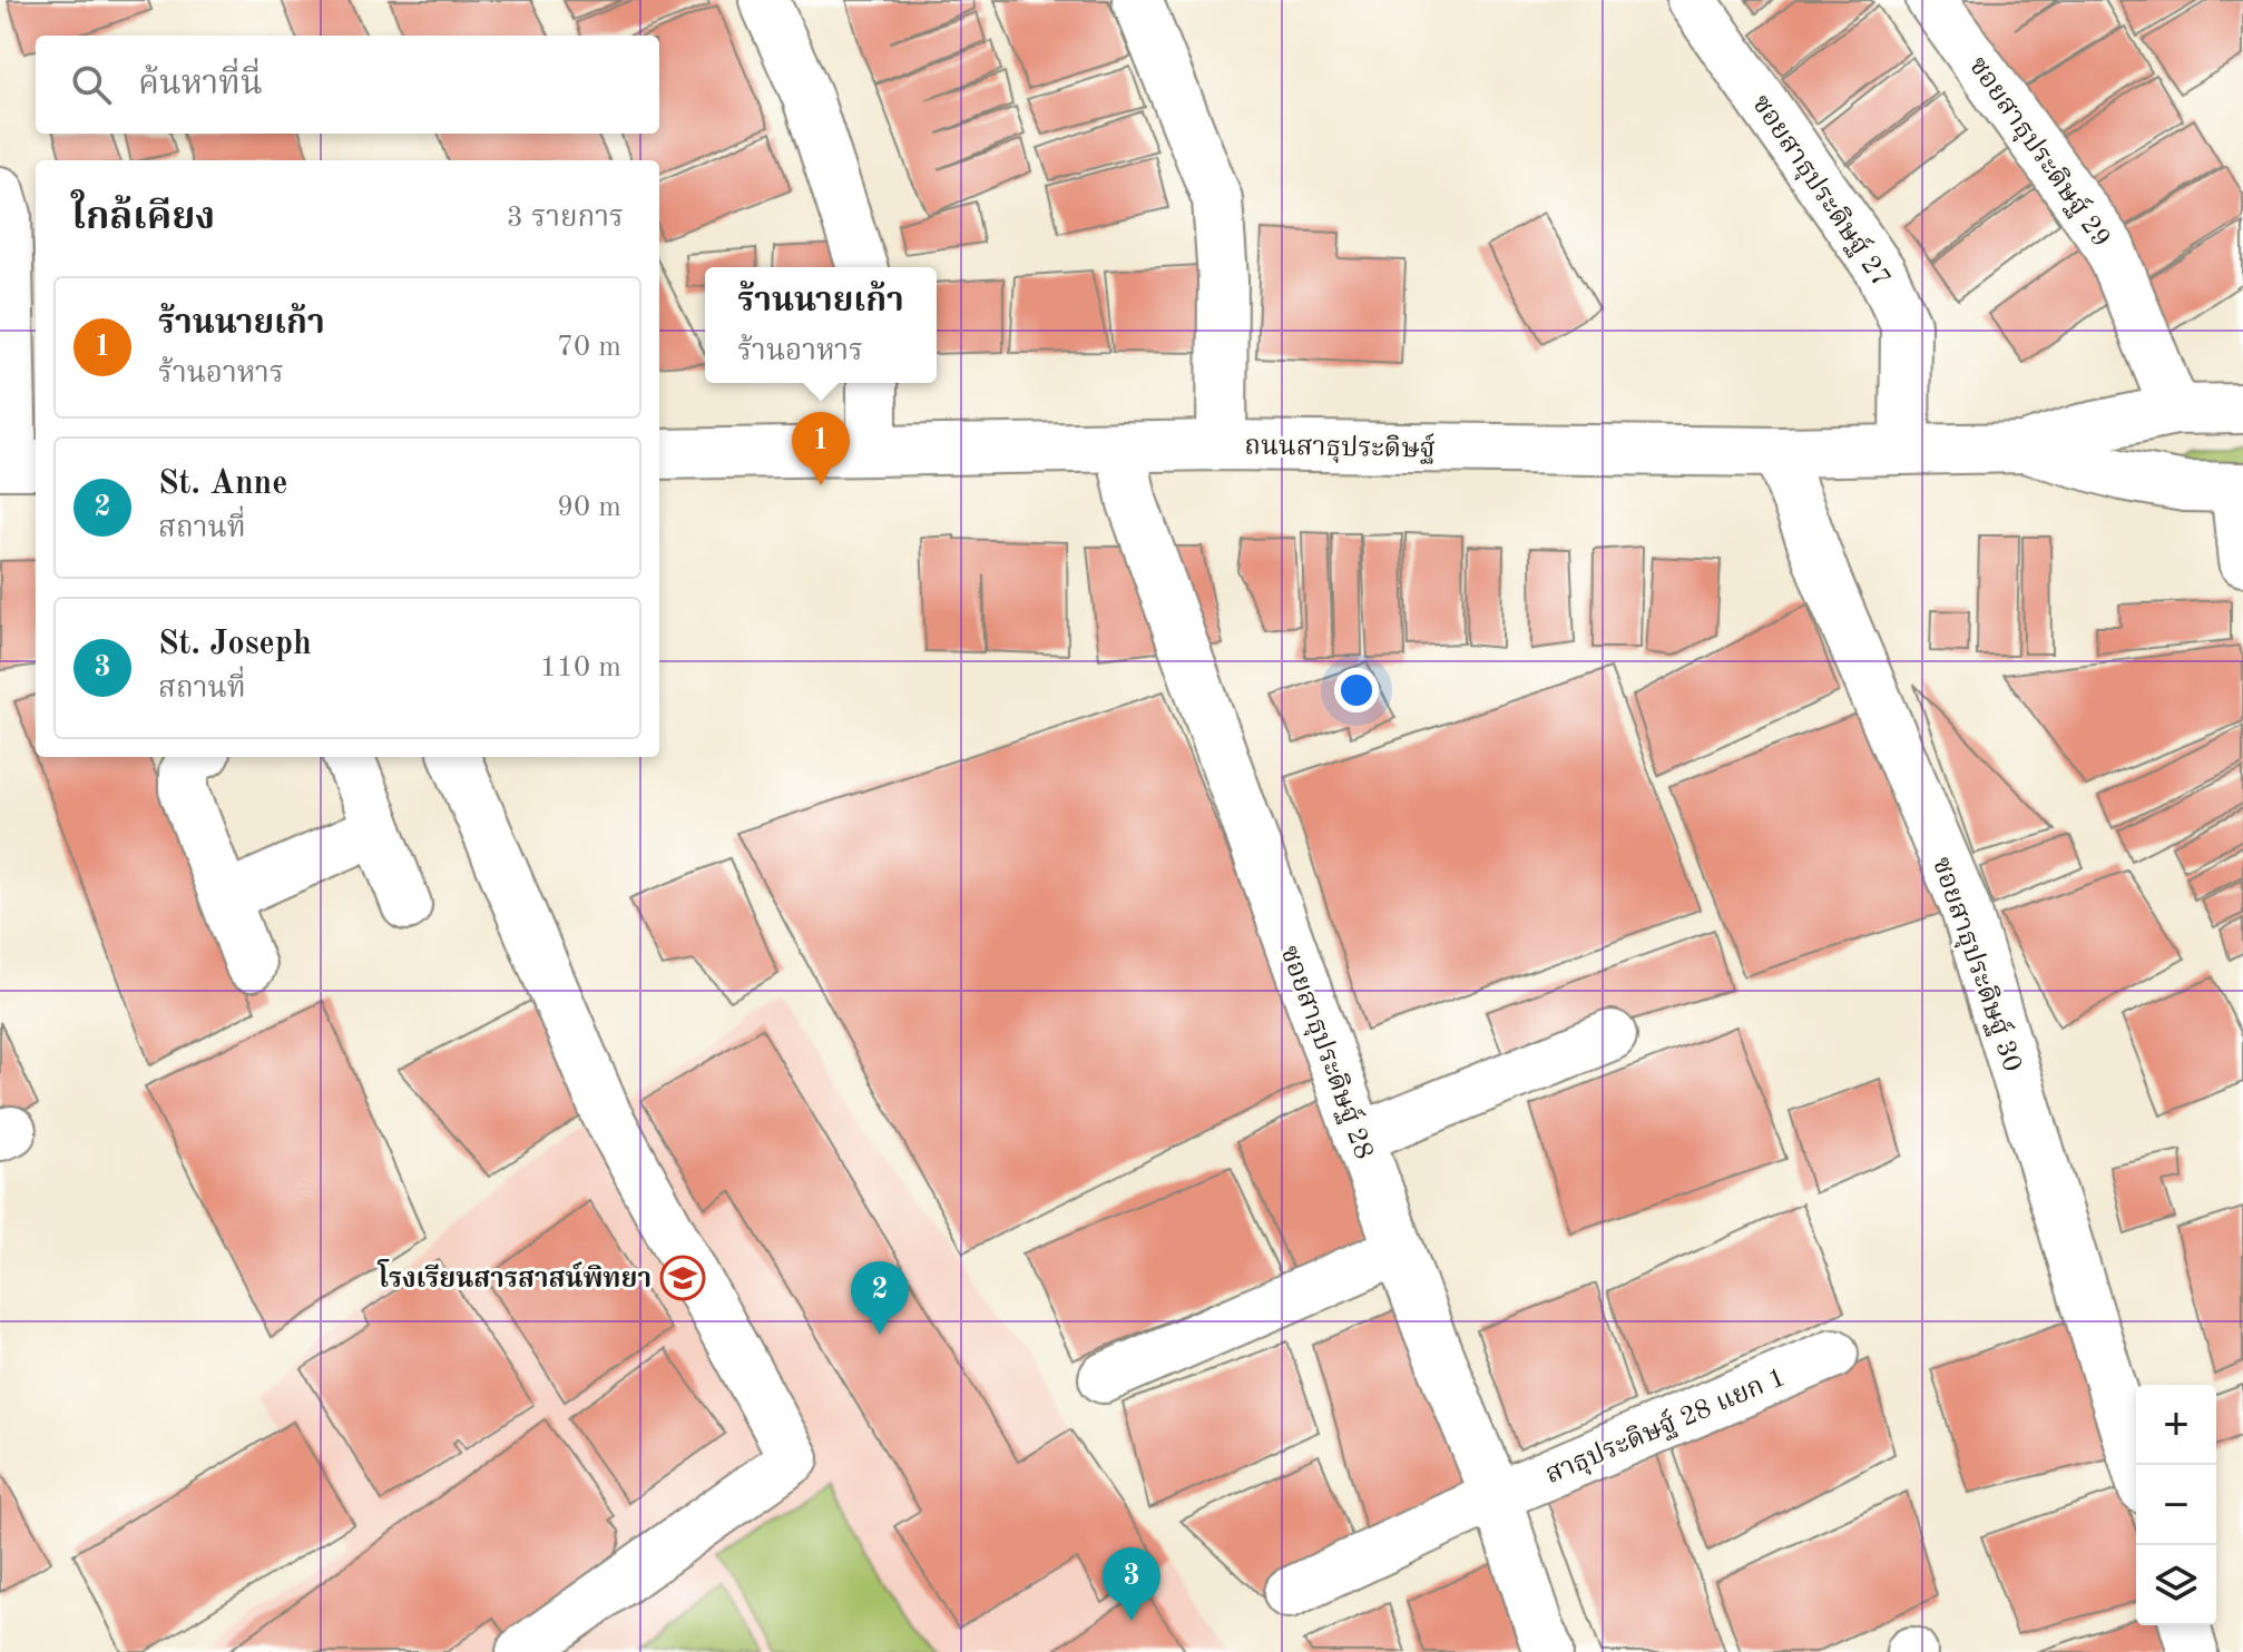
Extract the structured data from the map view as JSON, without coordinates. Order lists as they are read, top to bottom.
{
  "streets": {
    "street": [
      "ซอยสาธุประดิษฐ์ 29",
      "ซอยสาธุประดิษฐ์ 27",
      "ถนนสาธุประดิษฐ์",
      "ซอยสาธุประดิษฐ์ 30",
      "ซอยสาธุประดิษฐ์ 28",
      "สาธุประดิษฐ์ 28 แยก 1"
    ]
  },
  "crossings": [
    ["ซอยสาธุประดิษฐ์ 29", "ถนนสาธุประดิษฐ์"],
    ["ซอยสาธุประดิษฐ์ 27", "ถนนสาธุประดิษฐ์"],
    ["ถนนสาธุประดิษฐ์", "ซอยสาธุประดิษฐ์ 30"],
    ["ถนนสาธุประดิษฐ์", "ซอยสาธุประดิษฐ์ 28"],
    ["ซอยสาธุประดิษฐ์ 28", "สาธุประดิษฐ์ 28 แยก 1"]
  ],
  "places": {
    "school or university": ["โรงเรียนสารสาสน์พิทยา"]
  },
  "page": {
    "search": "ค้นหาที่นี่",
    "heading": ["ใกล้เคียง", "3 รายการ"],
    "popup": ["ร้านนายเก้า", "ร้านอาหาร"],
    "list": [
      {
        "mark": "1",
        "name": "ร้านนายเก้า",
        "note": "ร้านอาหาร",
        "value": "70 m"
      },
      {
        "mark": "2",
        "name": "St. Anne",
        "note": "สถานที่",
        "value": "90 m"
      },
      {
        "mark": "3",
        "name": "St. Joseph",
        "note": "สถานที่",
        "value": "110 m"
      }
    ],
    "pins": ["1", "2", "3"],
    "map_buttons": ["+", "−"]
  }
}
